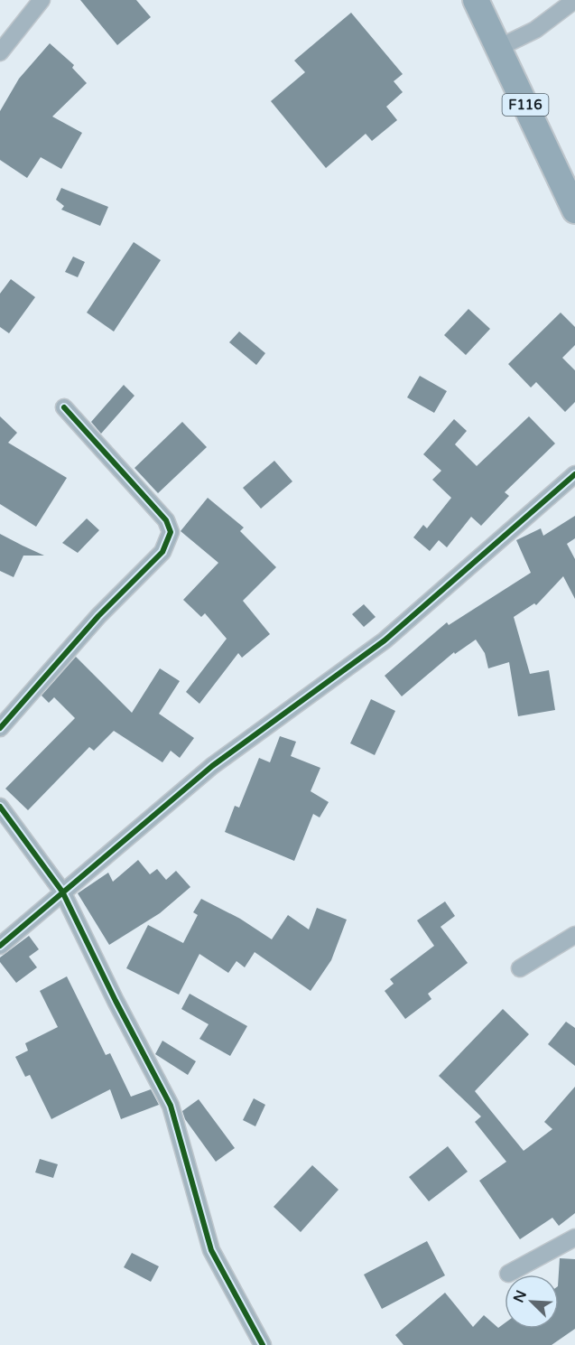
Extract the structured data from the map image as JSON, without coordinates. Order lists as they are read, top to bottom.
{
  "streets": {
    "main road": ["F116"]
  },
  "north": "top left"
}
